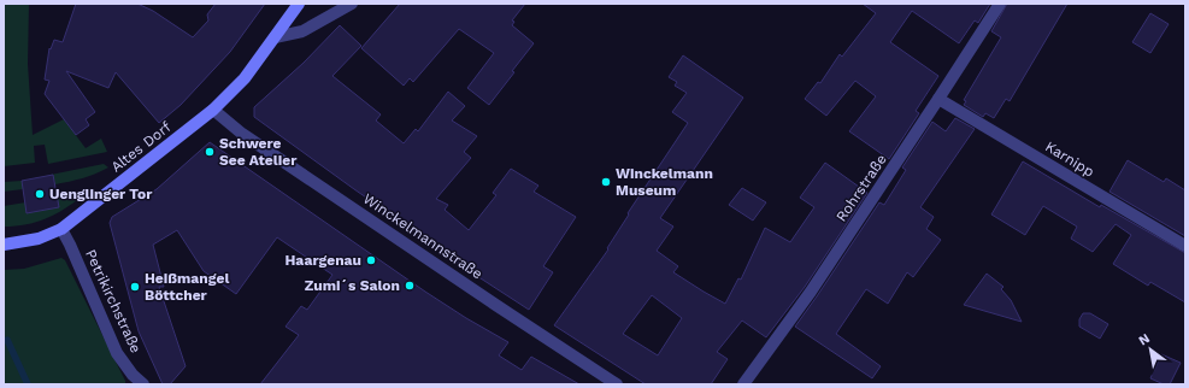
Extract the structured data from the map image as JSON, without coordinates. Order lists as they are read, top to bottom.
{
  "streets": {
    "main road": ["Altes Dorf"],
    "street": [
      "Karnipp",
      "Rohrstraße",
      "Winckelmannstraße",
      "Petrikirchstraße"
    ]
  },
  "crossings": [
    ["Altes Dorf", "Winckelmannstraße"],
    ["Altes Dorf", "Petrikirchstraße"],
    ["Karnipp", "Rohrstraße"]
  ],
  "places": [
    "Schwere See Atelier",
    "Winckelmann Museum",
    "Uenglinger Tor",
    "Haargenau",
    "Zumi´s Salon",
    "Heißmangel Böttcher"
  ],
  "north": "top left"
}
